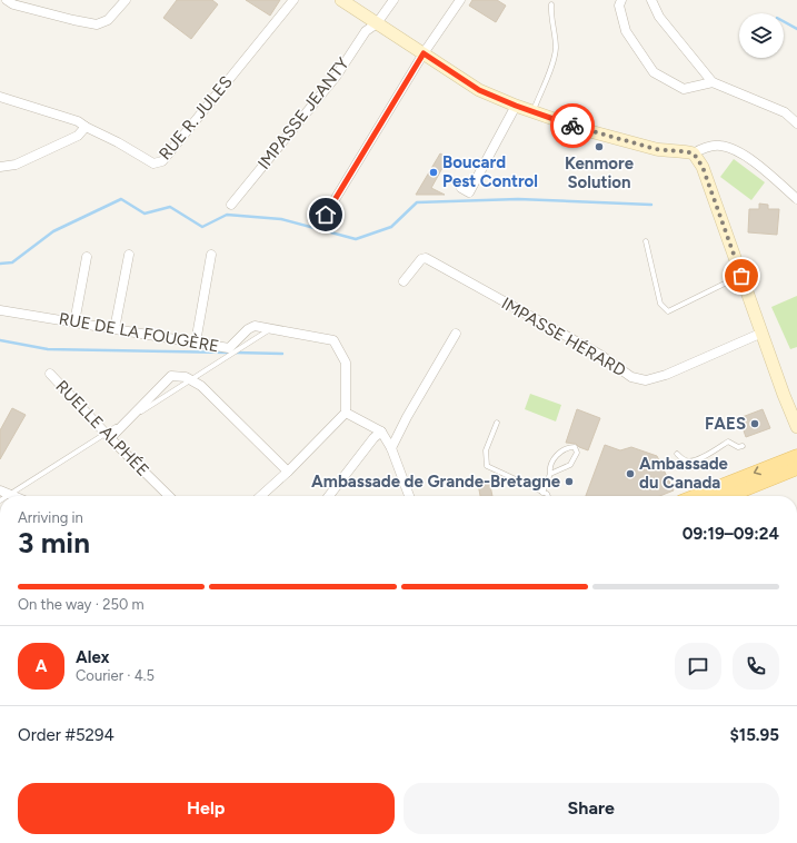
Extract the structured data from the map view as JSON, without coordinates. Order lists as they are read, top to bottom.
{
  "streets": {
    "street": [
      "IMPASSE JEANTY",
      "RUE R. JULES",
      "RUE DE LA FOUGÈRE",
      "IMPASSE HÉRARD",
      "RUELLE ALPHÉE"
    ]
  },
  "places": [
    "Kenmore Solution",
    "Boucard Pest Control",
    "FAES",
    "Ambassade du Canada",
    "Ambassade de Grande-Bretagne"
  ],
  "page": {
    "heading": ["3 min", "Arriving in", "09:19–09:24"],
    "panel": [
      "Alex",
      "Courier · 4.5",
      "Order #5294",
      "$15.95"
    ],
    "bar": "On the way · 250 m",
    "round": "A",
    "buttons": ["Help", "Share"]
  }
}
